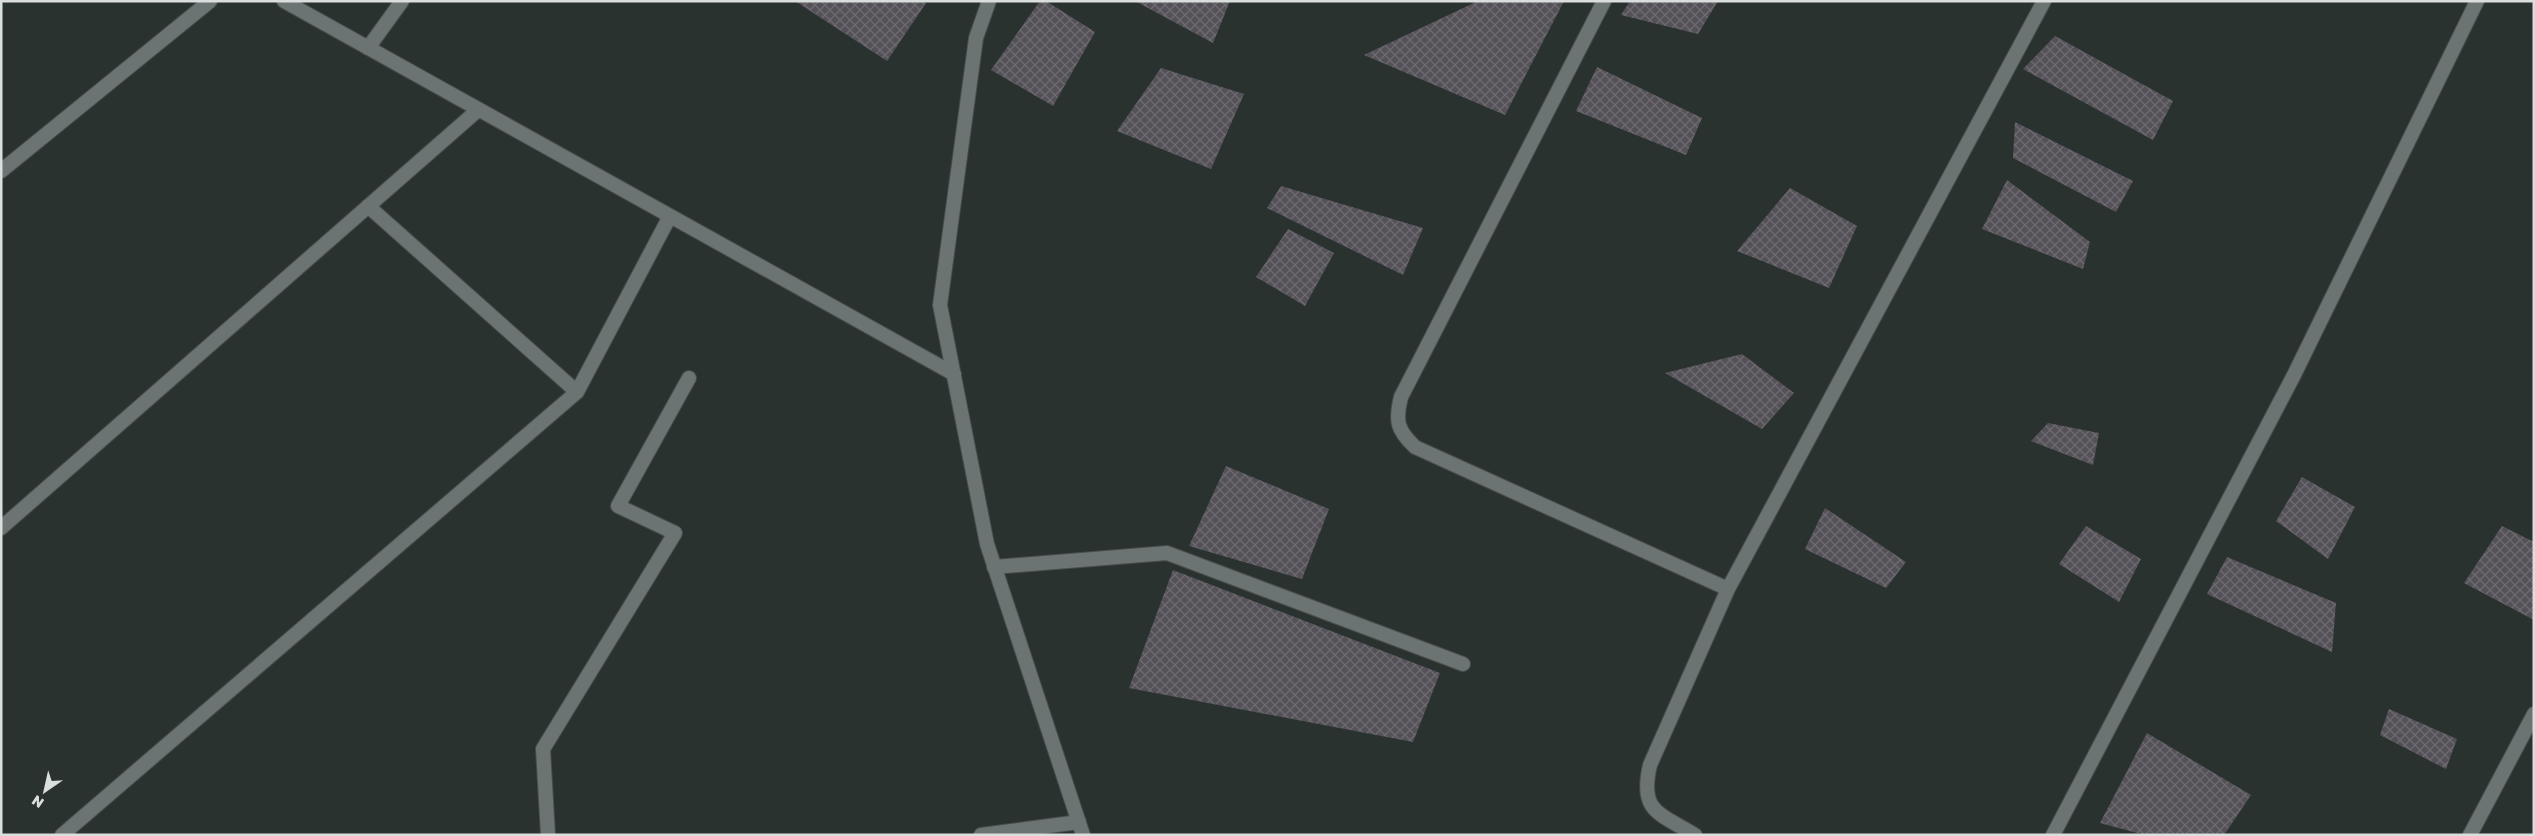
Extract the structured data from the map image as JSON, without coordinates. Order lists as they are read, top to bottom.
{
  "north": "bottom left"
}
